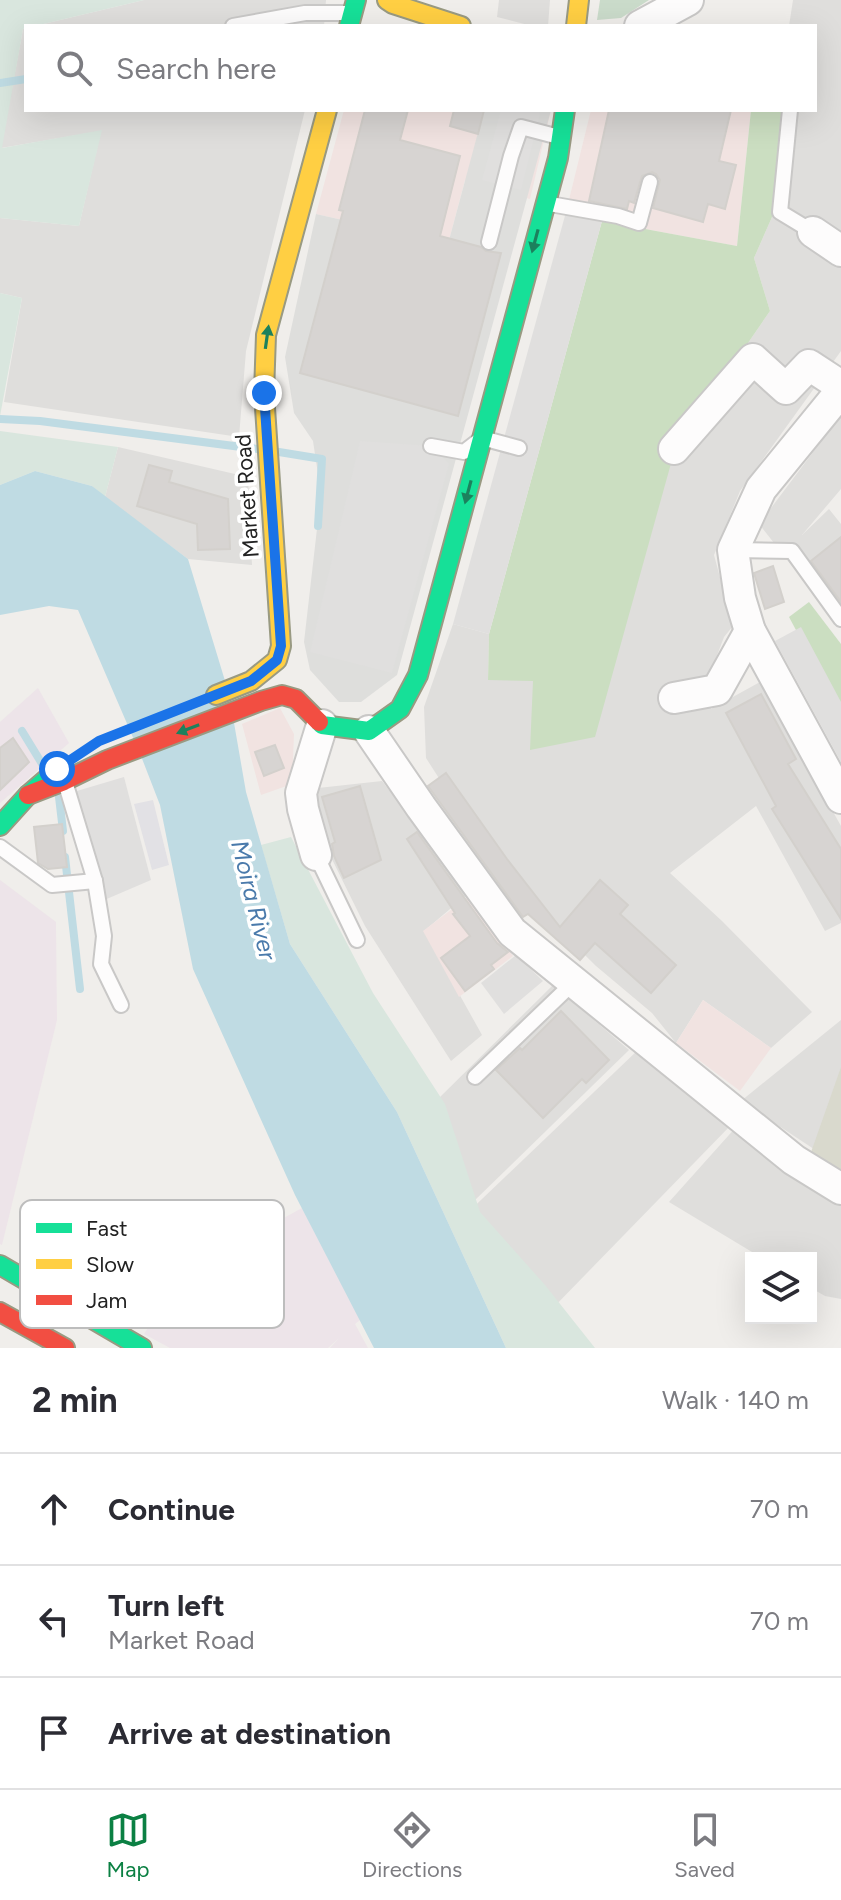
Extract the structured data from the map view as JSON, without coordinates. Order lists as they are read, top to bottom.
{
  "streets": {
    "main road": ["Market Road"]
  },
  "one_way": ["Market Road"],
  "water": ["Moira River"],
  "legend": ["Fast", "Slow", "Jam"],
  "page": {
    "search": "Search here",
    "heading": ["2 min", "Walk · 140 m"],
    "list": [
      ["Continue", "70 m"],
      ["Turn left", "Market Road", "70 m"],
      "Arrive at destination"
    ],
    "nav": ["Map", "Directions", "Saved"]
  }
}
